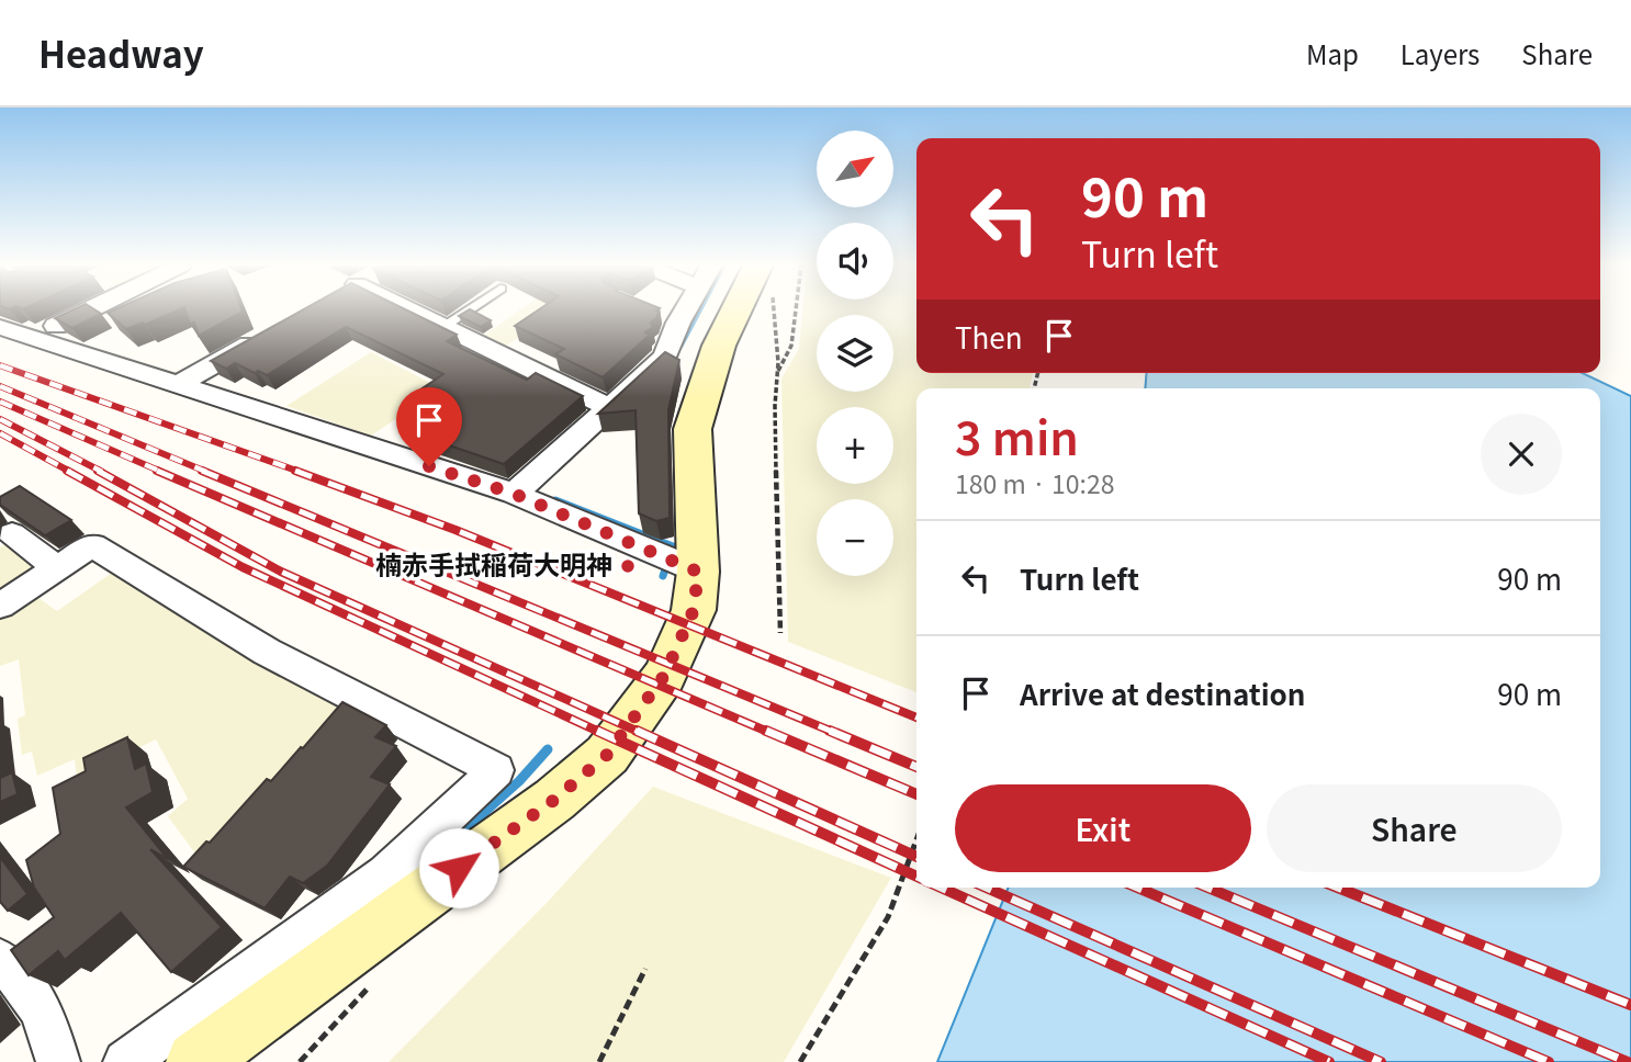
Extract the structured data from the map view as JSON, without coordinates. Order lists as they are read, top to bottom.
{
  "places": ["楠赤手拭稲荷大明神"],
  "north": "top right",
  "page": {
    "header": "Headway",
    "nav": ["Map", "Layers", "Share"],
    "map_buttons": ["+", "−"],
    "turn": ["90 m", "Turn left"],
    "then": "Then",
    "heading": ["3 min", "180 m · 10:28"],
    "list": [
      {
        "name": "Turn left",
        "value": "90 m"
      },
      {
        "name": "Arrive at destination",
        "value": "90 m"
      }
    ],
    "buttons": ["Exit", "Share"]
  }
}
